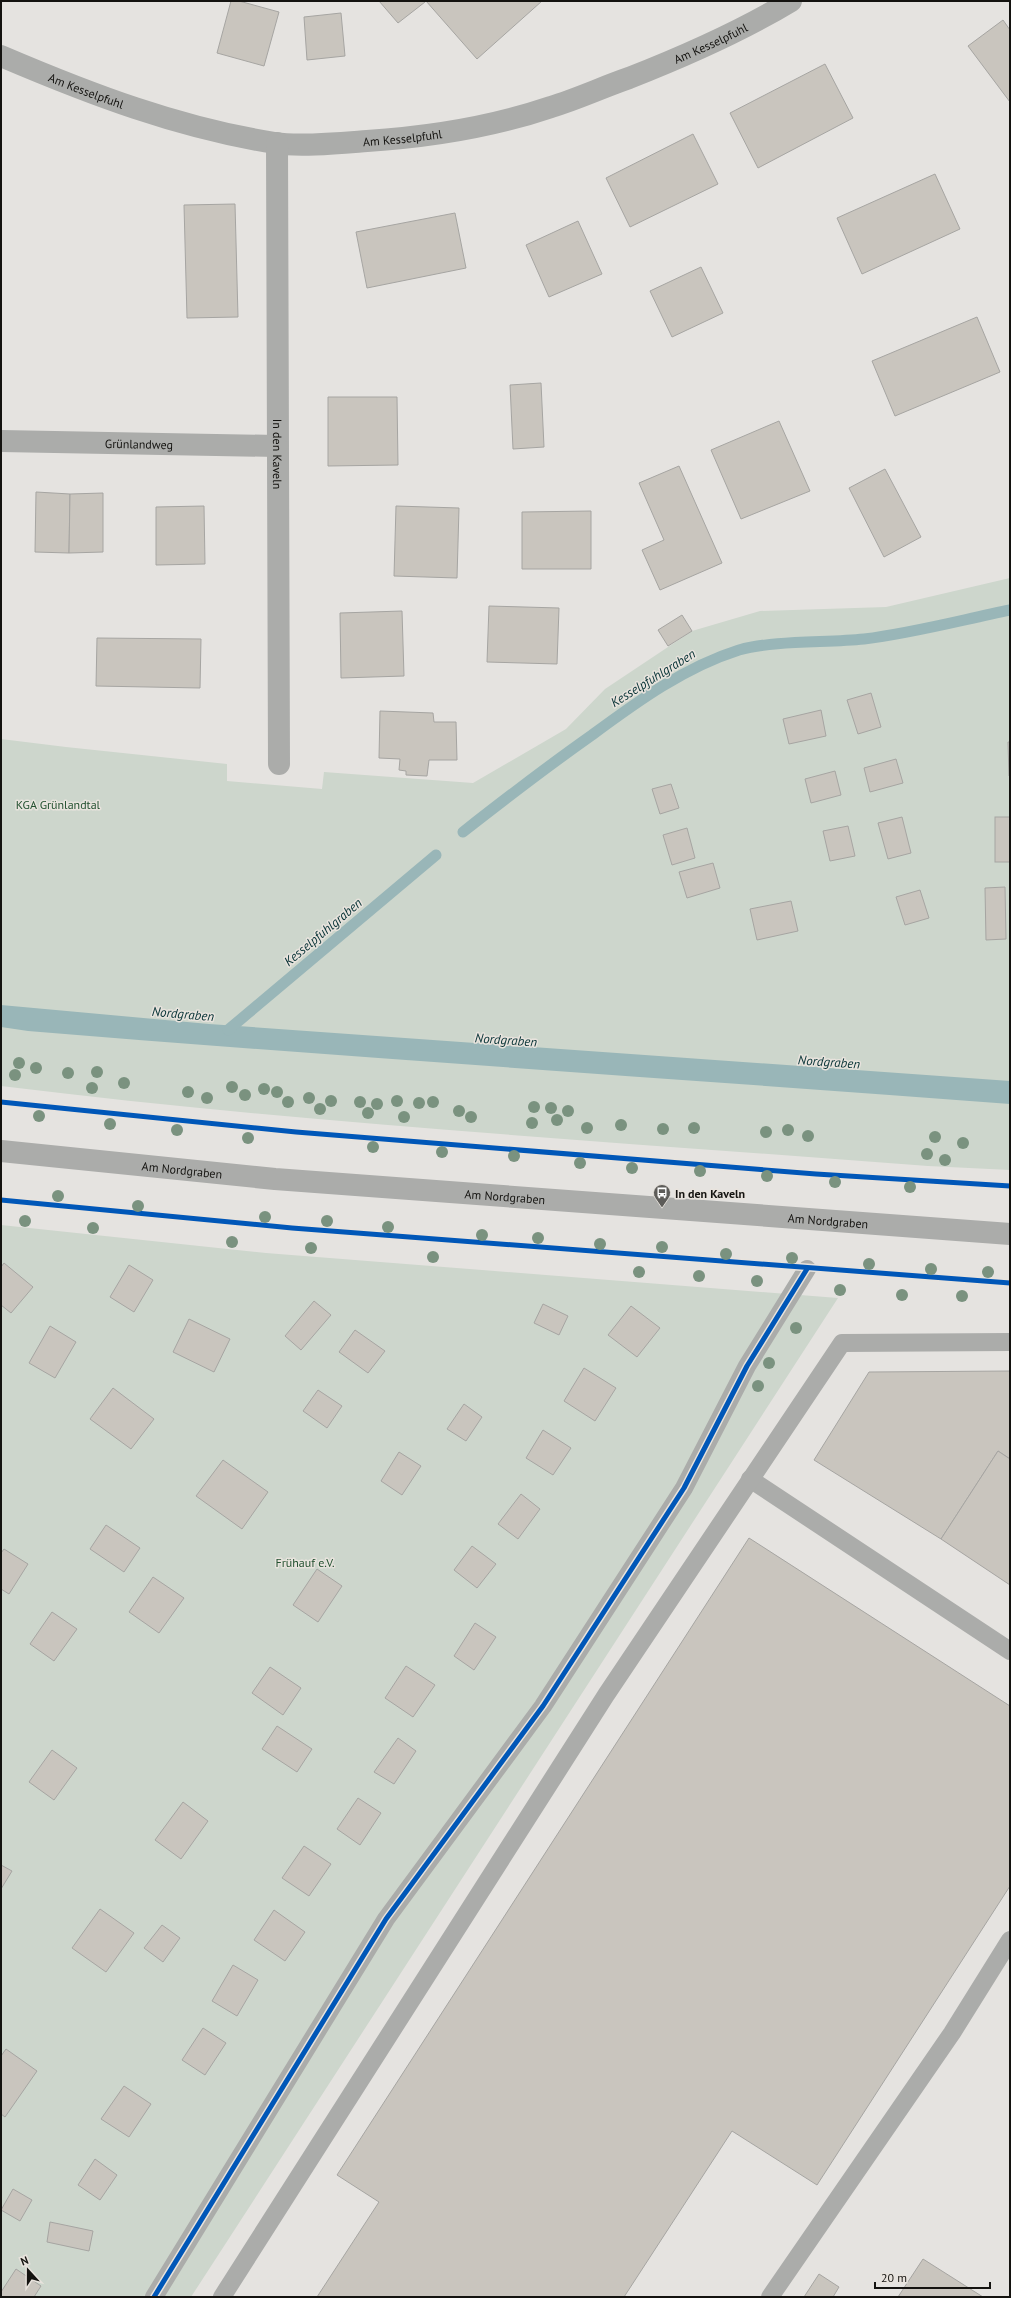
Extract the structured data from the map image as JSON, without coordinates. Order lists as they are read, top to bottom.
{
  "streets": {
    "street": [
      "Am Kesselpfuhl",
      "Grünlandweg",
      "In den Kaveln",
      "Am Nordgraben"
    ]
  },
  "crossings": [
    ["Am Kesselpfuhl", "In den Kaveln"],
    ["Grünlandweg", "In den Kaveln"]
  ],
  "water": ["Kesselpfuhlgraben", "Nordgraben"],
  "parks": ["KGA Grünlandtal", "Frühauf e.V."],
  "places": {
    "bus stop": ["In den Kaveln"]
  },
  "scale_bar": "20 m",
  "north": "top"
}
